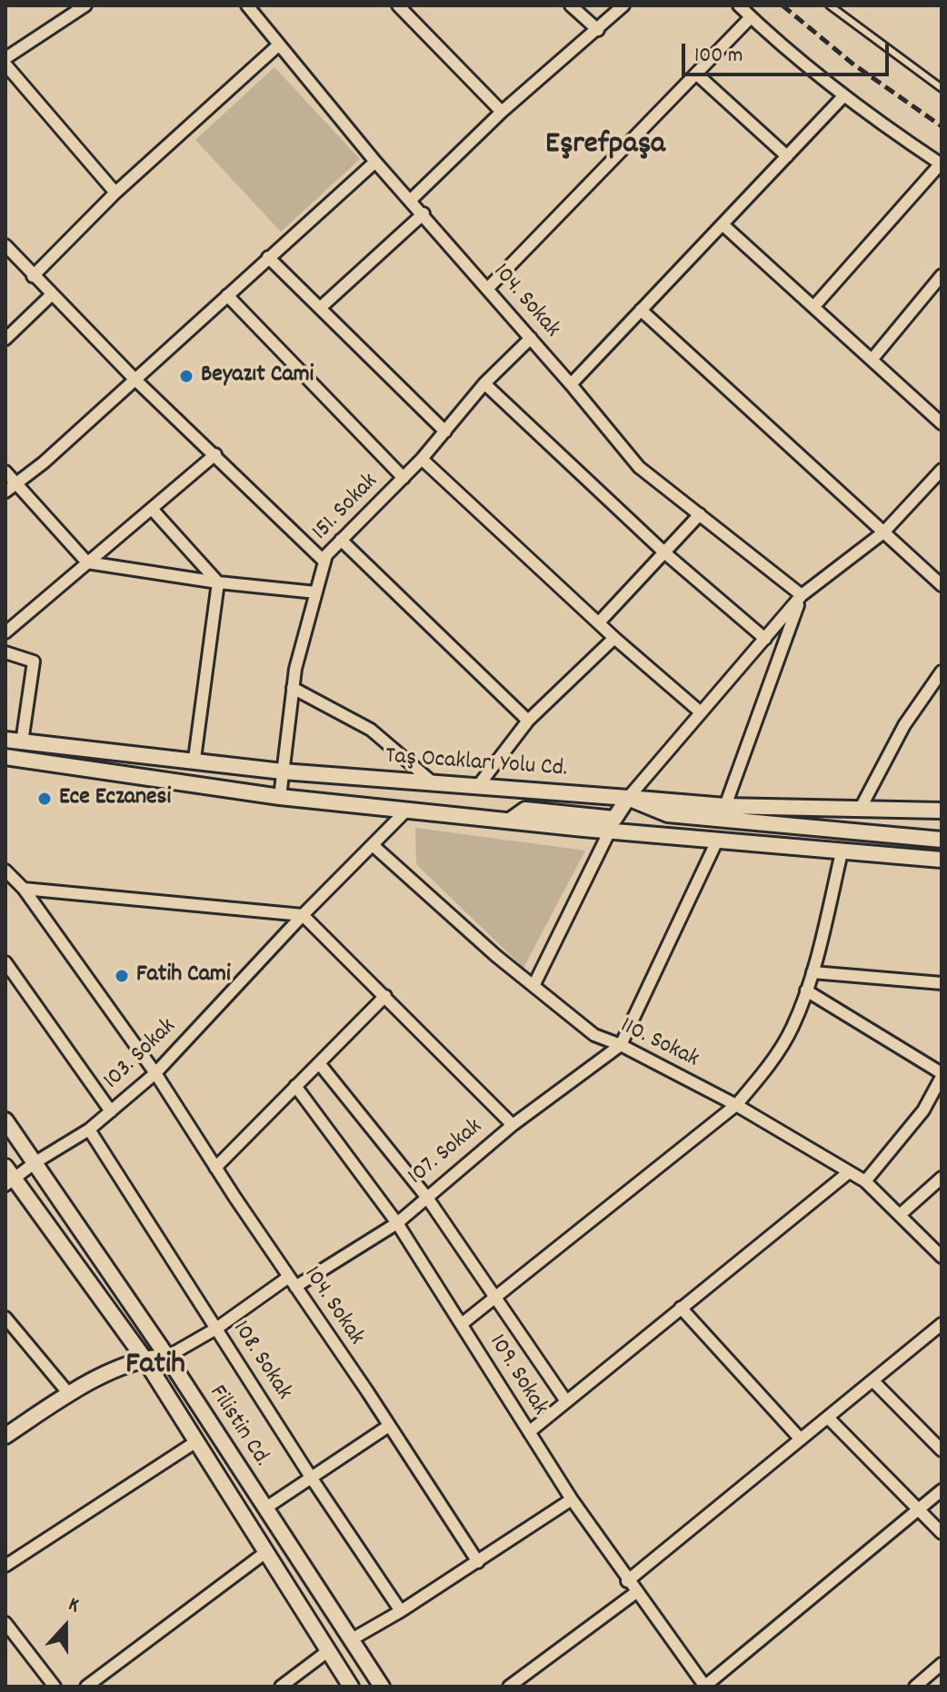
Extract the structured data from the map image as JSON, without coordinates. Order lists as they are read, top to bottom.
{
  "streets": {
    "main road": ["Taş Ocakları Yolu Cd.", "Filistin Cd."],
    "street": [
      "104. Sokak",
      "151. Sokak",
      "110. Sokak",
      "103. Sokak",
      "107. Sokak",
      "108. Sokak",
      "109. Sokak"
    ]
  },
  "crossings": [
    ["104. Sokak", "151. Sokak"],
    ["104. Sokak", "103. Sokak"],
    ["104. Sokak", "107. Sokak"],
    ["151. Sokak", "Taş Ocakları Yolu Cd."],
    ["Taş Ocakları Yolu Cd.", "103. Sokak"],
    ["110. Sokak", "103. Sokak"],
    ["110. Sokak", "107. Sokak"],
    ["103. Sokak", "108. Sokak"],
    ["103. Sokak", "Filistin Cd."],
    ["107. Sokak", "109. Sokak"]
  ],
  "districts": ["Eşrefpaşa", "Fatih"],
  "places": ["Beyazıt Cami", "Ece Eczanesi", "Fatih Cami"],
  "scale_bar": "100 m",
  "north": "top"
}
